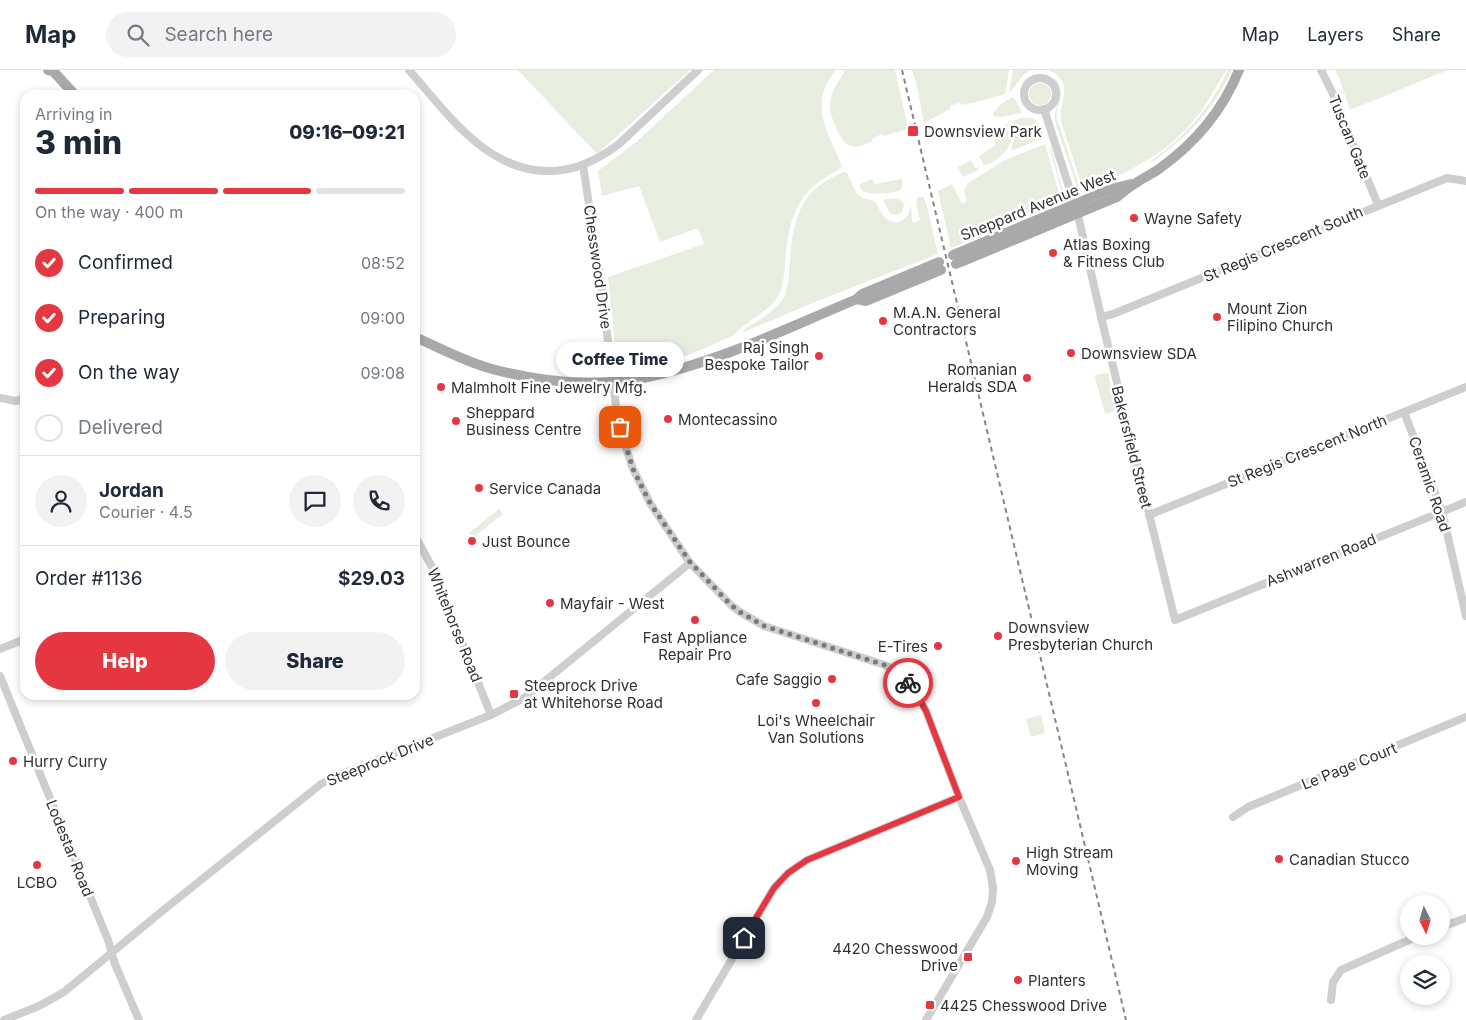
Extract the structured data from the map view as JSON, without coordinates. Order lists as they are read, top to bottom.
{
  "streets": {
    "main road": ["Sheppard Avenue West"],
    "street": [
      "Tuscan Gate",
      "St Regis Crescent South",
      "Chesswood Drive",
      "Bakersfield Street",
      "St Regis Crescent North",
      "Ceramic Road",
      "Ashwarren Road",
      "Whitehorse Road",
      "Steeprock Drive",
      "Le Page Court",
      "Lodestar Road"
    ]
  },
  "crossings": [
    ["Tuscan Gate", "St Regis Crescent South"],
    ["Sheppard Avenue West", "Bakersfield Street"],
    ["St Regis Crescent South", "Bakersfield Street"],
    ["Chesswood Drive", "Steeprock Drive"],
    ["Bakersfield Street", "St Regis Crescent North"],
    ["Bakersfield Street", "Ashwarren Road"],
    ["St Regis Crescent North", "Ceramic Road"],
    ["Ceramic Road", "Ashwarren Road"],
    ["Whitehorse Road", "Steeprock Drive"],
    ["Steeprock Drive", "Lodestar Road"]
  ],
  "places": {
    "transit": [
      "Downsview Park",
      "Steeprock Drive at Whitehorse Road",
      "4420 Chesswood Drive",
      "4425 Chesswood Drive"
    ],
    "other": [
      "Wayne Safety",
      "Atlas Boxing & Fitness Club",
      "Mount Zion Filipino Church",
      "M.A.N. General Contractors",
      "Downsview SDA",
      "Raj Singh Bespoke Tailor",
      "Romanian Heralds SDA",
      "Malmholt Fine Jewelry Mfg.",
      "Montecassino",
      "Sheppard Business Centre",
      "Coffee Time",
      "Service Canada",
      "Just Bounce",
      "Mayfair - West",
      "Fast Appliance Repair Pro",
      "Downsview Presbyterian Church",
      "E-Tires",
      "Cafe Saggio",
      "Loi's Wheelchair Van Solutions",
      "Hurry Curry",
      "Canadian Stucco",
      "High Stream Moving",
      "LCBO",
      "Planters"
    ]
  },
  "north": "bottom",
  "page": {
    "header": "Map",
    "search": "Search here",
    "nav": ["Map", "Layers", "Share"],
    "heading": ["3 min", "Arriving in", "09:16–09:21"],
    "panel": [
      "Jordan",
      "Courier · 4.5",
      "Order #1136",
      "$29.03"
    ],
    "bar": "On the way · 400 m",
    "list": [
      ["Confirmed", "08:52"],
      ["Preparing", "09:00"],
      ["On the way", "09:08"],
      "Delivered"
    ],
    "bubble": "Coffee Time",
    "buttons": ["Help", "Share"]
  }
}
